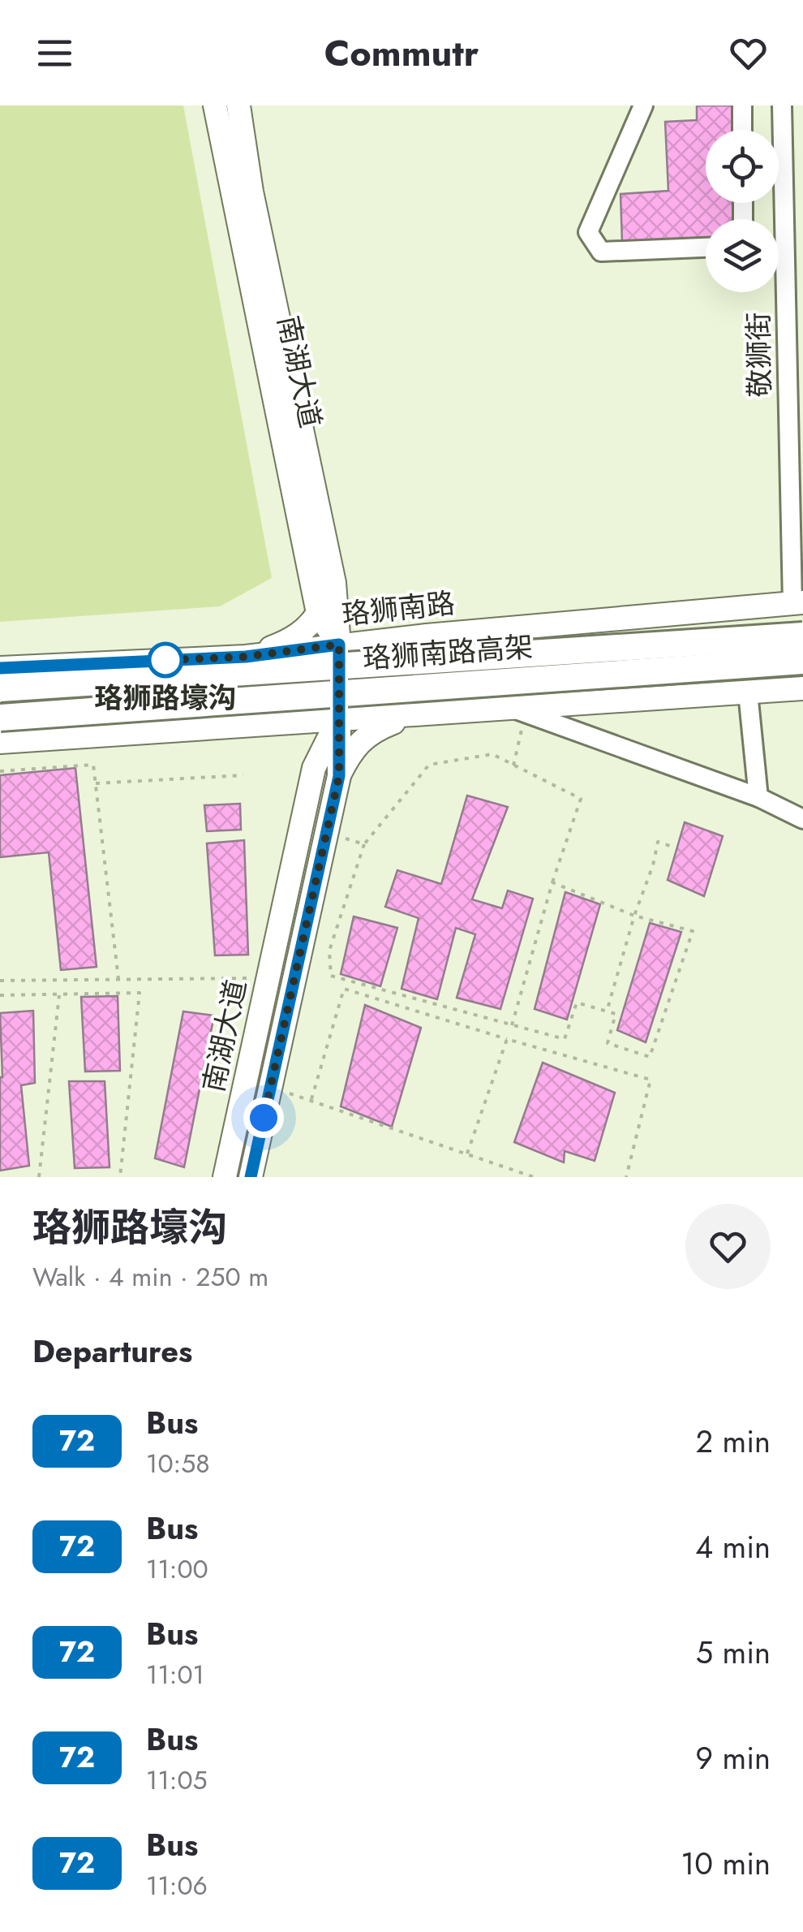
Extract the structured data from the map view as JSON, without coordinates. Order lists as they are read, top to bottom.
{
  "streets": {
    "highway": ["珞狮南路高架"],
    "main road": ["南湖大道", "珞狮南路"],
    "street": ["敬狮街"]
  },
  "crossings": [
    ["敬狮街", "珞狮南路"],
    ["南湖大道", "珞狮南路"]
  ],
  "places": ["珞狮路壕沟"],
  "lines": ["bus line 72"],
  "page": {
    "header": "Commutr",
    "heading": [
      ["珞狮路壕沟", "Walk · 4 min · 250 m"],
      "Departures"
    ],
    "list": [
      {
        "mark": "72",
        "name": "Bus",
        "note": "10:58",
        "value": "2 min"
      },
      {
        "mark": "72",
        "name": "Bus",
        "note": "11:00",
        "value": "4 min"
      },
      {
        "mark": "72",
        "name": "Bus",
        "note": "11:01",
        "value": "5 min"
      },
      {
        "mark": "72",
        "name": "Bus",
        "note": "11:05",
        "value": "9 min"
      },
      {
        "mark": "72",
        "name": "Bus",
        "note": "11:06",
        "value": "10 min"
      }
    ]
  }
}
